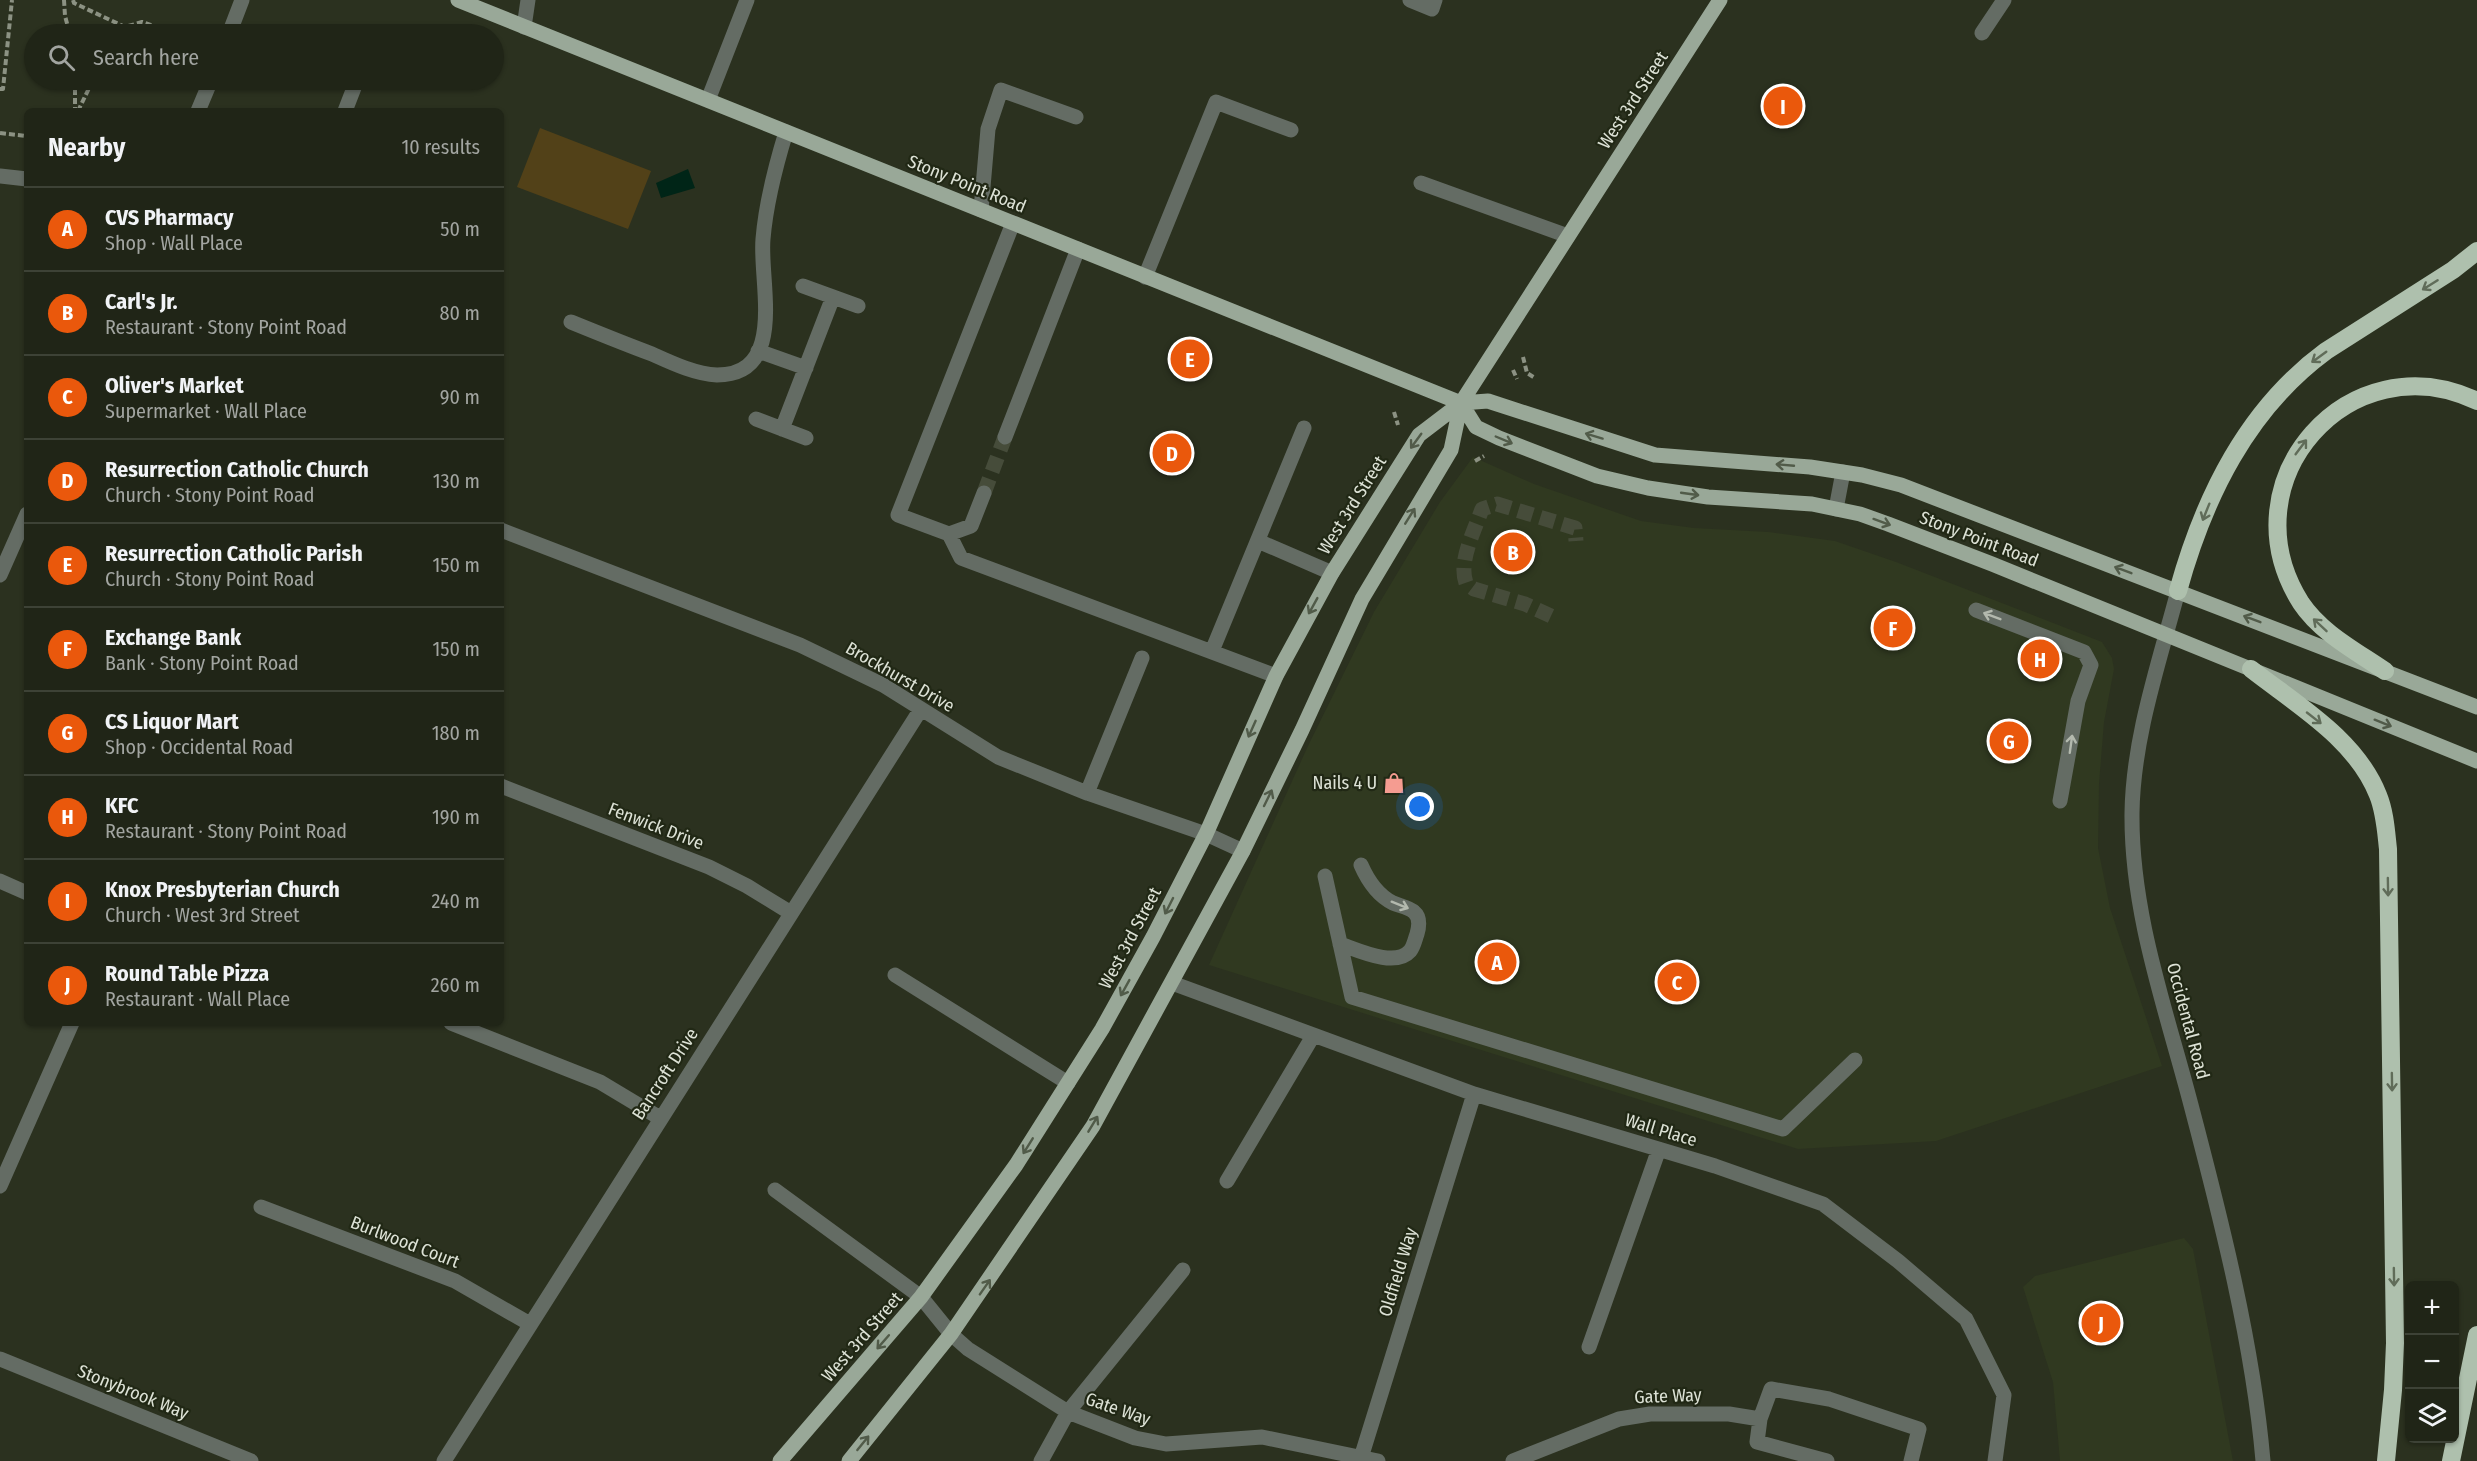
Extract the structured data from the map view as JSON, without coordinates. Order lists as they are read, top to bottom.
{
  "streets": {
    "main road": ["West 3rd Street", "Stony Point Road"],
    "street": [
      "Brockhurst Drive",
      "Fenwick Drive",
      "Occidental Road",
      "Bancroft Drive",
      "Wall Place",
      "Burlwood Court",
      "Oldfield Way",
      "Stonybrook Way",
      "Gate Way"
    ]
  },
  "crossings": [
    ["West 3rd Street", "Stony Point Road"],
    ["West 3rd Street", "Brockhurst Drive"],
    ["West 3rd Street", "Wall Place"],
    ["West 3rd Street", "Gate Way"],
    ["Stony Point Road", "Occidental Road"],
    ["Brockhurst Drive", "Bancroft Drive"],
    ["Fenwick Drive", "Bancroft Drive"],
    ["Bancroft Drive", "Burlwood Court"],
    ["Wall Place", "Oldfield Way"],
    ["Oldfield Way", "Gate Way"]
  ],
  "places": {
    "shop": ["Nails 4 U"]
  },
  "page": {
    "search": "Search here",
    "pins": [
      "I",
      "E",
      "D",
      "B",
      "F",
      "H",
      "G",
      "A",
      "C",
      "J"
    ],
    "heading": ["Nearby", "10 results"],
    "list": [
      {
        "mark": "A",
        "name": "CVS Pharmacy",
        "note": "Shop · Wall Place",
        "value": "50 m"
      },
      {
        "mark": "B",
        "name": "Carl's Jr.",
        "note": "Restaurant · Stony Point Road",
        "value": "80 m"
      },
      {
        "mark": "C",
        "name": "Oliver's Market",
        "note": "Supermarket · Wall Place",
        "value": "90 m"
      },
      {
        "mark": "D",
        "name": "Resurrection Catholic Church",
        "note": "Church · Stony Point Road",
        "value": "130 m"
      },
      {
        "mark": "E",
        "name": "Resurrection Catholic Parish",
        "note": "Church · Stony Point Road",
        "value": "150 m"
      },
      {
        "mark": "F",
        "name": "Exchange Bank",
        "note": "Bank · Stony Point Road",
        "value": "150 m"
      },
      {
        "mark": "G",
        "name": "CS Liquor Mart",
        "note": "Shop · Occidental Road",
        "value": "180 m"
      },
      {
        "mark": "H",
        "name": "KFC",
        "note": "Restaurant · Stony Point Road",
        "value": "190 m"
      },
      {
        "mark": "I",
        "name": "Knox Presbyterian Church",
        "note": "Church · West 3rd Street",
        "value": "240 m"
      },
      {
        "mark": "J",
        "name": "Round Table Pizza",
        "note": "Restaurant · Wall Place",
        "value": "260 m"
      }
    ],
    "map_buttons": ["+", "−"]
  }
}
